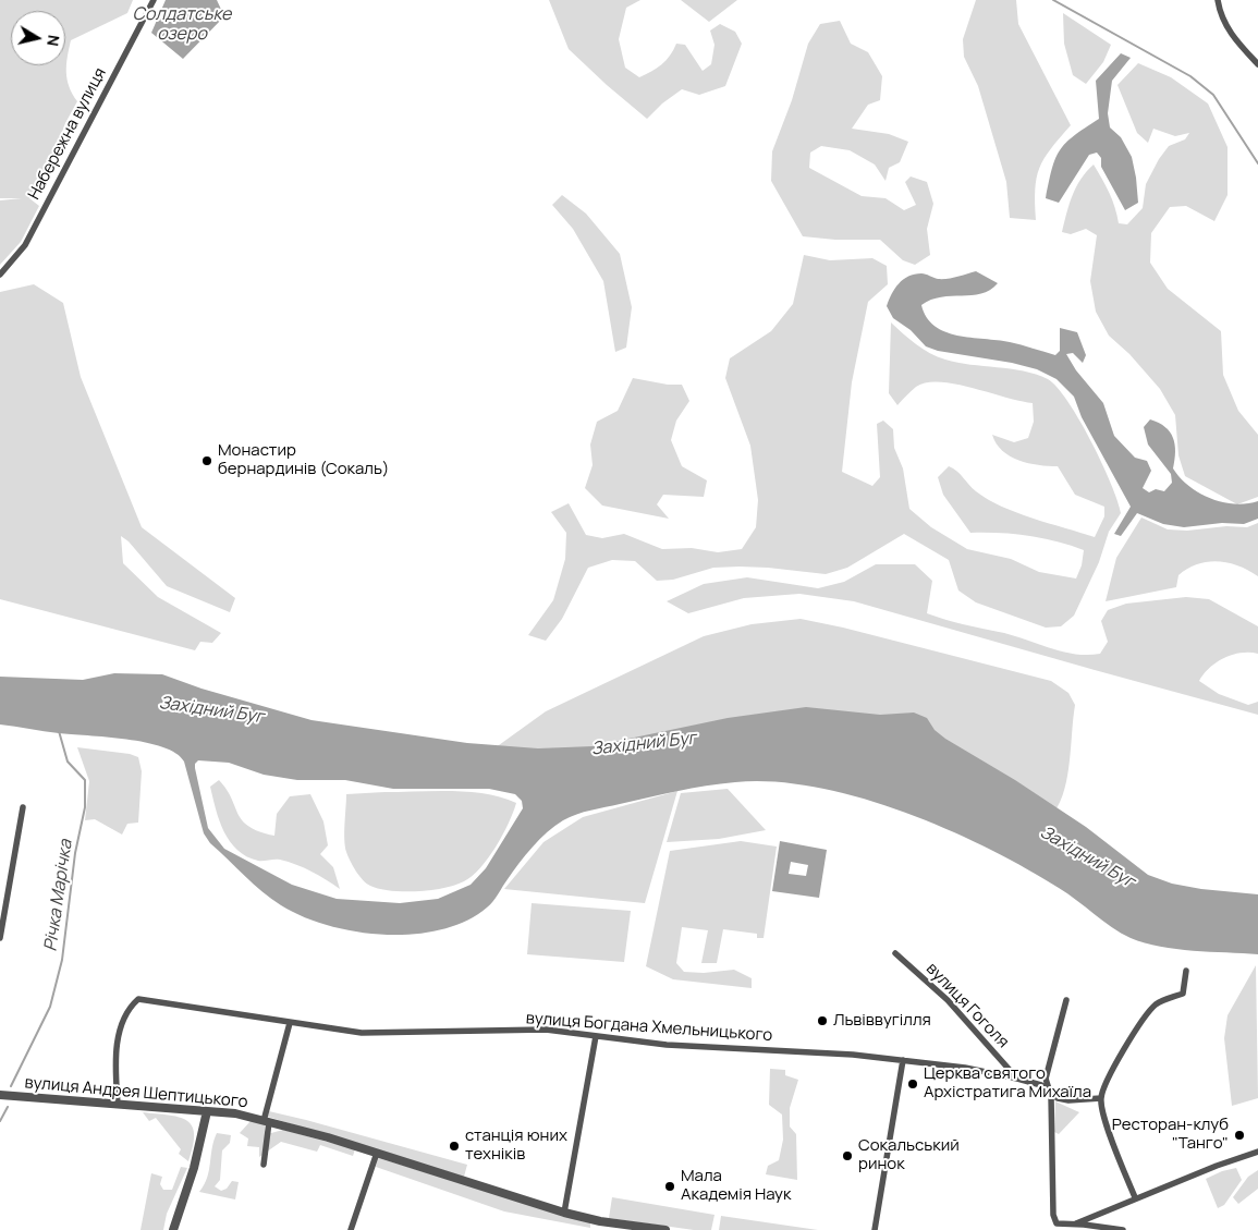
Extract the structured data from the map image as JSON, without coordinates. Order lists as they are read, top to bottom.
{
  "streets": {
    "street": [
      "Набережна вулиця",
      "вулиця Гоголя",
      "вулиця Богдана Хмельницького",
      "вулиця Андрея Шептицького"
    ]
  },
  "crossings": [
    ["вулиця Гоголя", "вулиця Богдана Хмельницького"],
    ["вулиця Богдана Хмельницького", "вулиця Андрея Шептицького"]
  ],
  "water": ["Солдатське озеро", "Західний Буг", "Річка Марічка"],
  "places": [
    "Монастир бернардинів (Сокаль)",
    "Львіввугілля",
    "Церква святого Архістратига Михаїла",
    "Ресторан-клуб \"Танго\"",
    "станція юних техніків",
    "Сокальський ринок",
    "Мала Академія Наук"
  ],
  "north": "right"
}
